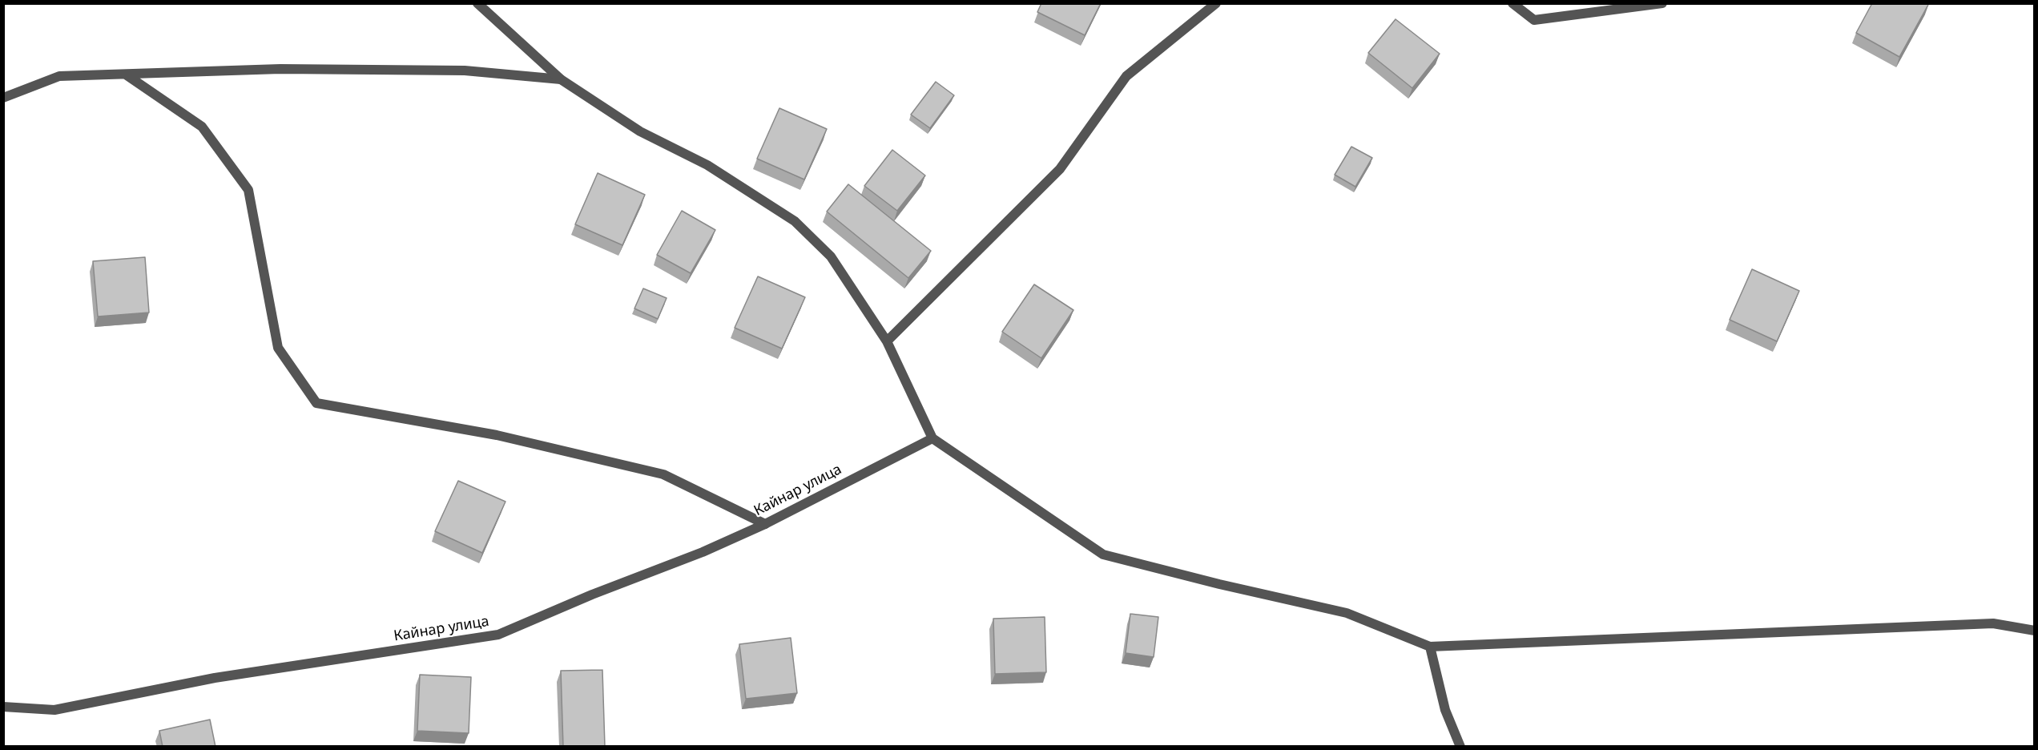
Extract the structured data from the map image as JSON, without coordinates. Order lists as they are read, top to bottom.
{
  "streets": {
    "street": ["Кайнар улица"]
  }
}
